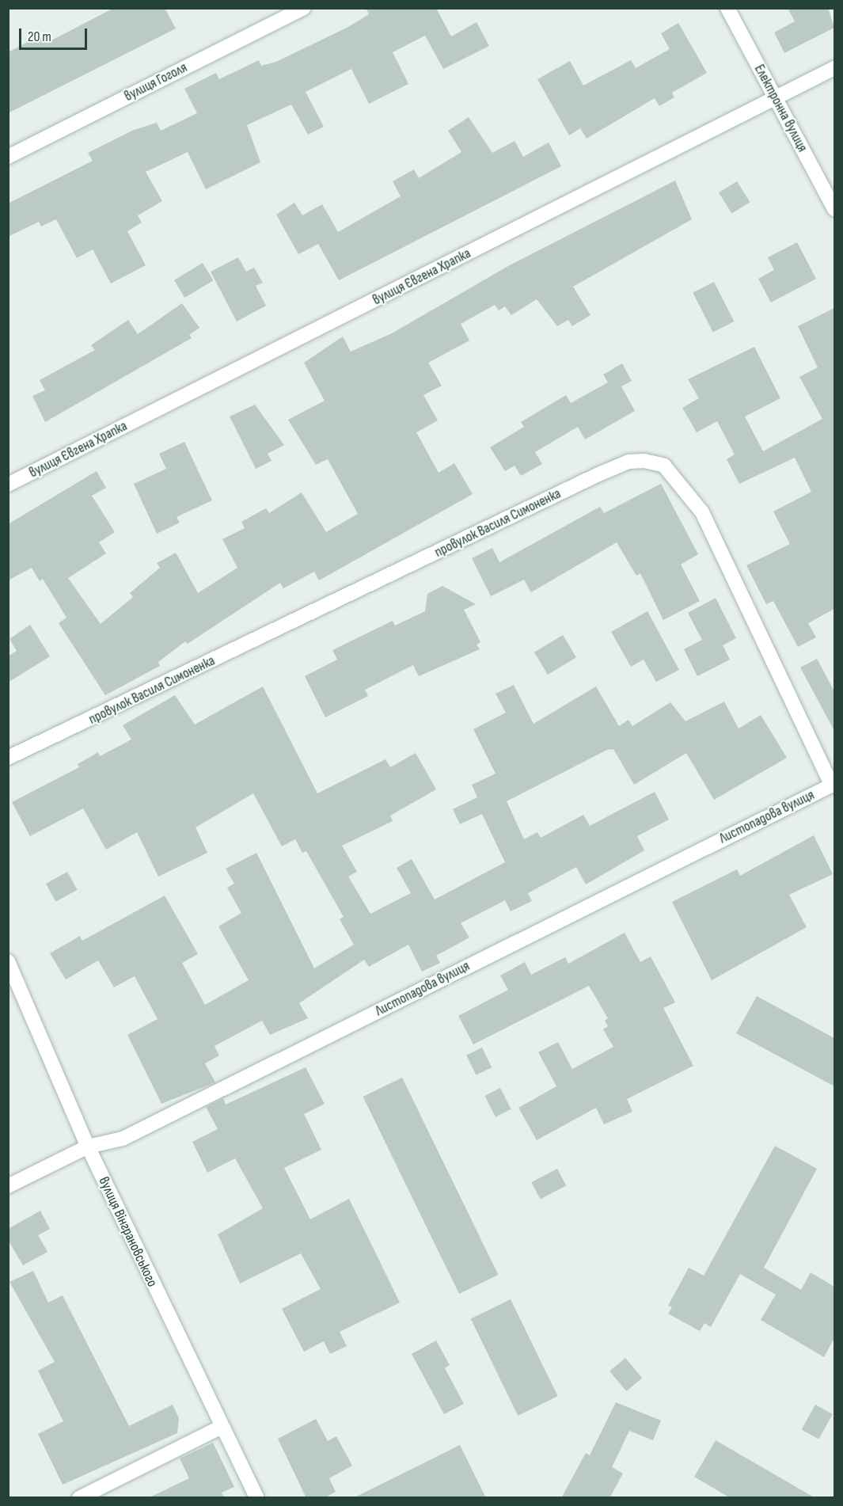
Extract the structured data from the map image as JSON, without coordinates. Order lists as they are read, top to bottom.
{
  "streets": {
    "street": [
      "вулиця Гоголя",
      "Електронна вулиця",
      "вулиця Євгена Храпка",
      "провулок Василя Симоненка",
      "Листопадова вулиця",
      "вулиця Вінграновського"
    ]
  },
  "crossings": [
    ["Електронна вулиця", "вулиця Євгена Храпка"],
    ["провулок Василя Симоненка", "Листопадова вулиця"],
    ["Листопадова вулиця", "вулиця Вінграновського"]
  ],
  "scale_bar": "20 m"
}
